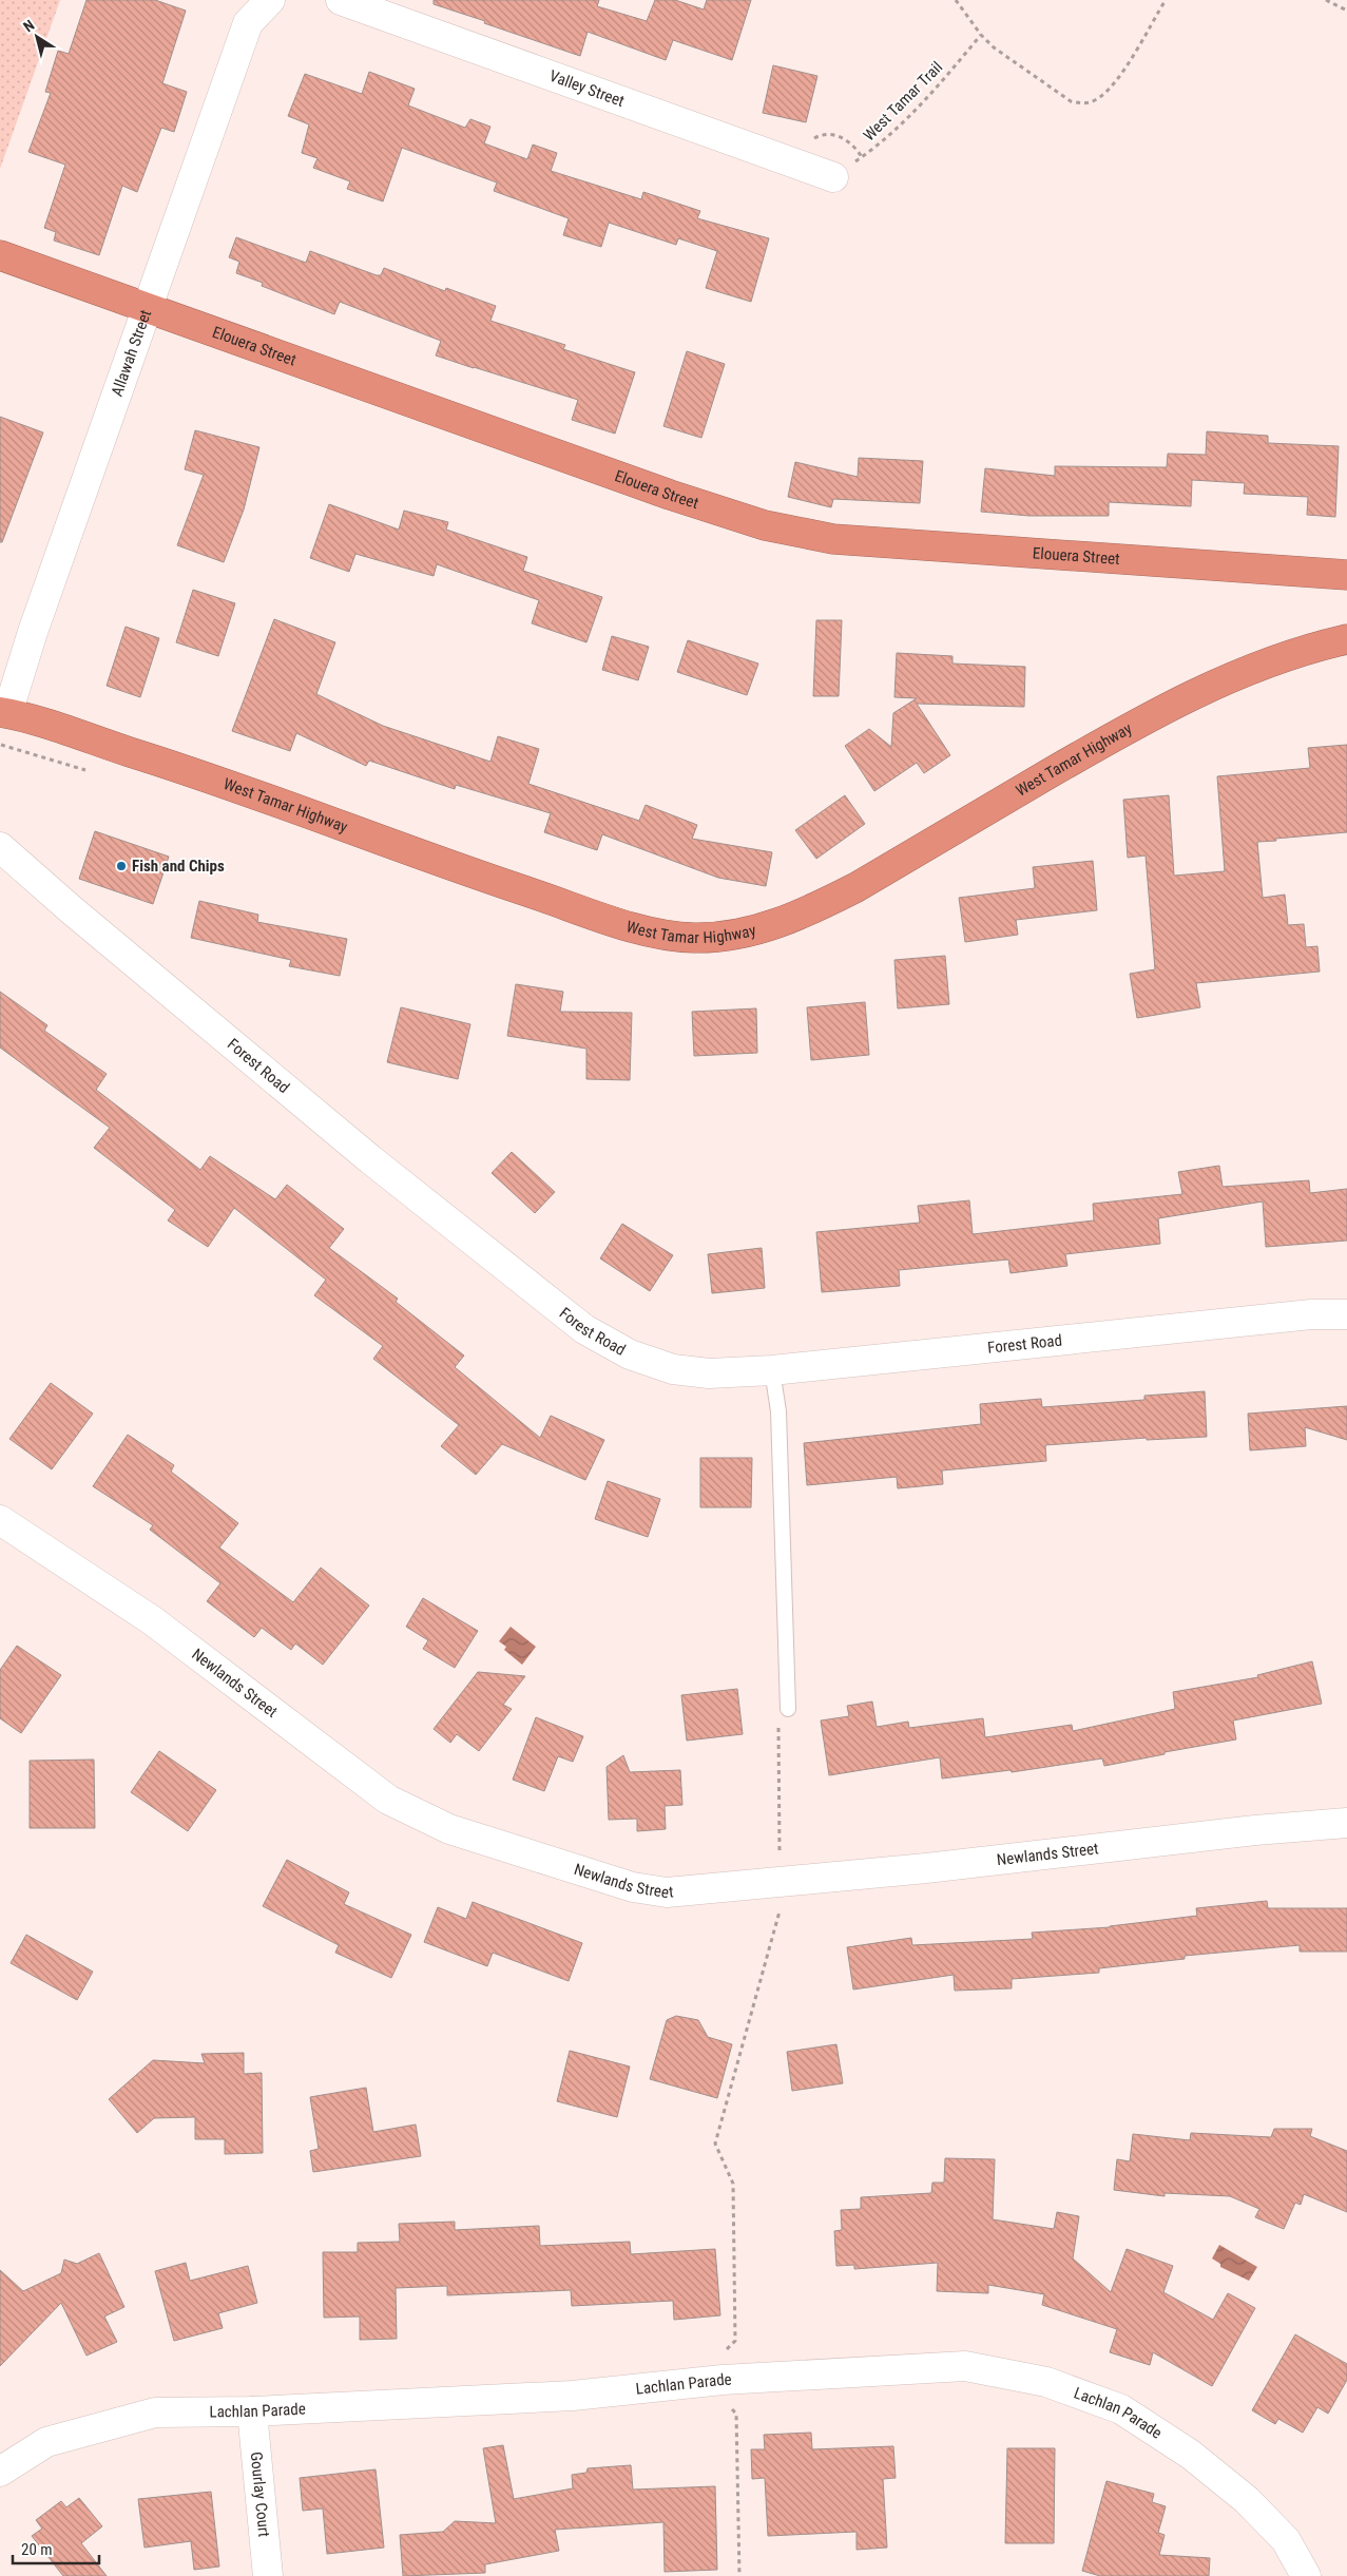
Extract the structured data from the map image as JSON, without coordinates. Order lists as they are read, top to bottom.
{
  "streets": {
    "highway": ["Elouera Street", "West Tamar Highway"],
    "street": [
      "Valley Street",
      "Allawah Street",
      "Forest Road",
      "Newlands Street",
      "Lachlan Parade",
      "Gourlay Court"
    ],
    "path": ["West Tamar Trail"]
  },
  "crossings": [
    ["Valley Street", "West Tamar Trail"],
    ["Elouera Street", "Allawah Street"],
    ["Allawah Street", "West Tamar Highway"],
    ["Lachlan Parade", "Gourlay Court"]
  ],
  "places": ["Fish and Chips"],
  "scale_bar": "20 m",
  "north": "top left"
}
